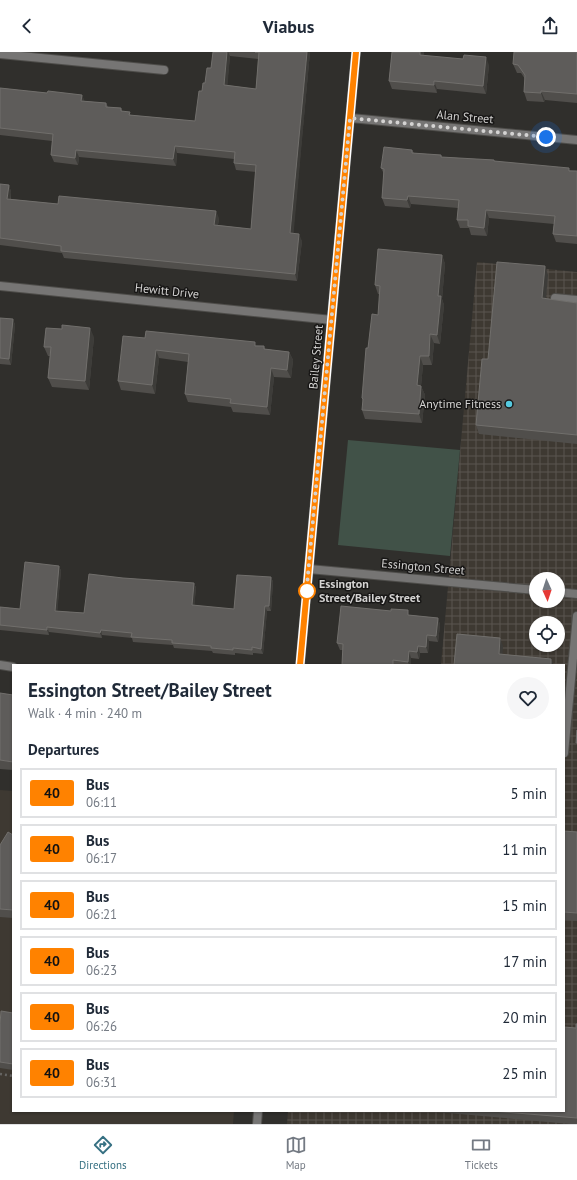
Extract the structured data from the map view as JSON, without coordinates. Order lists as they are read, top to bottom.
{
  "streets": {
    "street": [
      "Alan Street",
      "Hewitt Drive",
      "Bailey Street",
      "Essington Street"
    ]
  },
  "crossings": [
    ["Alan Street", "Bailey Street"],
    ["Hewitt Drive", "Bailey Street"],
    ["Bailey Street", "Essington Street"]
  ],
  "places": ["Anytime Fitness", "Essington Street/Bailey Street"],
  "lines": ["bus line 40"],
  "north": "bottom",
  "page": {
    "header": "Viabus",
    "heading": [
      ["Essington Street/Bailey Street", "Walk · 4 min · 240 m"],
      "Departures"
    ],
    "list": [
      {
        "mark": "40",
        "name": "Bus",
        "note": "06:11",
        "value": "5 min"
      },
      {
        "mark": "40",
        "name": "Bus",
        "note": "06:17",
        "value": "11 min"
      },
      {
        "mark": "40",
        "name": "Bus",
        "note": "06:21",
        "value": "15 min"
      },
      {
        "mark": "40",
        "name": "Bus",
        "note": "06:23",
        "value": "17 min"
      },
      {
        "mark": "40",
        "name": "Bus",
        "note": "06:26",
        "value": "20 min"
      },
      {
        "mark": "40",
        "name": "Bus",
        "note": "06:31",
        "value": "25 min"
      }
    ],
    "tabs": ["Directions", "Map", "Tickets"]
  }
}
